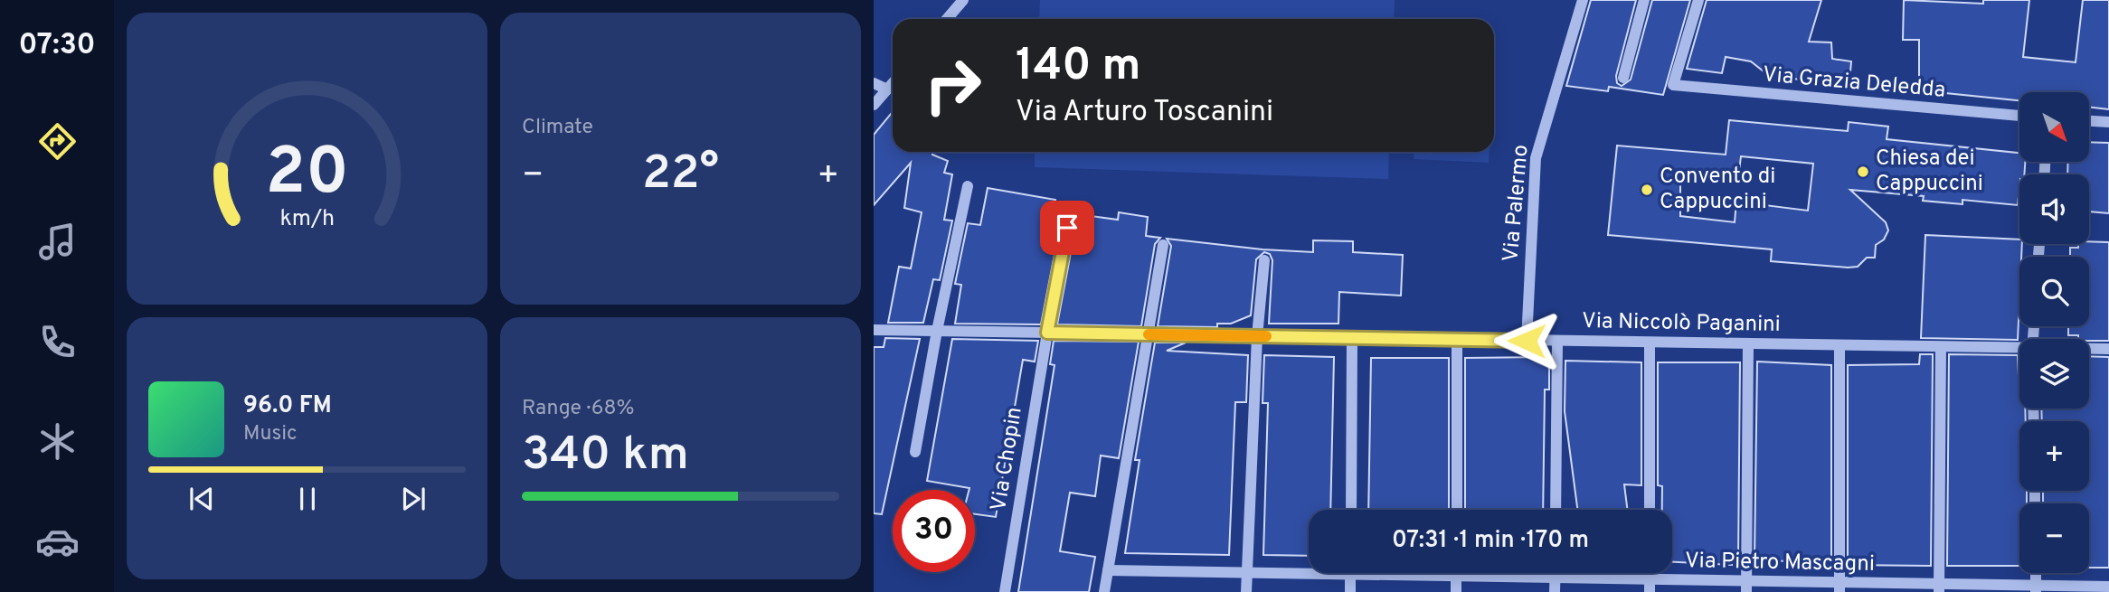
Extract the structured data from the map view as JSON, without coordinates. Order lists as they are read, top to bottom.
{
  "streets": {
    "street": [
      "Via Grazia Deledda",
      "Via Palermo",
      "Via Niccolò Paganini",
      "Via Chopin",
      "Via Pietro Mascagni"
    ]
  },
  "crossings": [
    ["Via Palermo", "Via Niccolò Paganini"],
    ["Via Niccolò Paganini", "Via Chopin"]
  ],
  "places": ["Chiesa dei Cappuccini", "Convento di Cappuccini"],
  "north": "bottom right",
  "page": {
    "tabs": "07:30",
    "tile": [
      "Climate",
      ["Range · 68%", "340 km"]
    ],
    "turn": ["140 m", "Via Arturo Toscanini"],
    "map_buttons": ["+", "−"],
    "heat": ["−", "22°", "+"],
    "song": ["96.0 FM", "Music"],
    "limit": "30",
    "trip": "07:31 · 1 min · 170 m",
    "gauge": ["20", "km/h"]
  }
}
